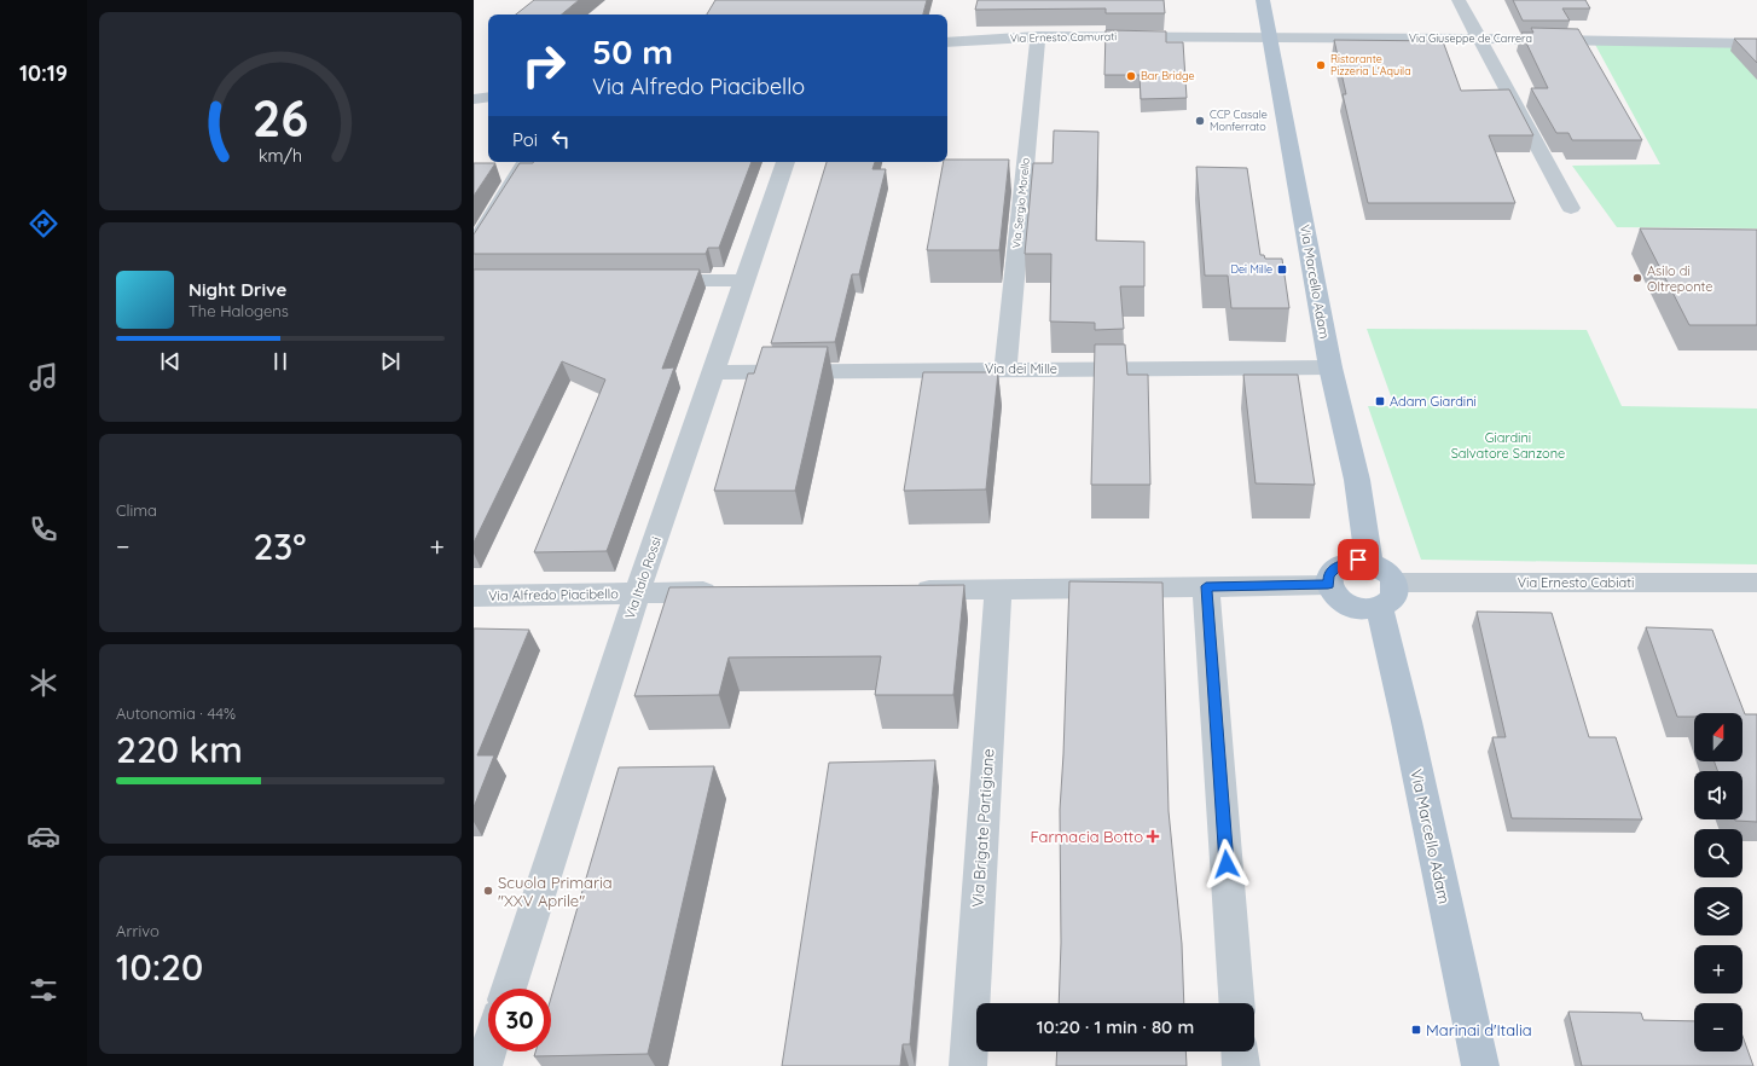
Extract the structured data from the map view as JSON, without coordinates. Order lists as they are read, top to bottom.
{
  "streets": {
    "main road": ["Via Marcello Adam"],
    "street": [
      "Via Ernesto Camurati",
      "Via Giuseppe de Carrera",
      "Via Sergio Morello",
      "Via dei Mille",
      "Via Italo Rossi",
      "Via Ernesto Cabiati",
      "Via Alfredo Piacibello",
      "Via Brigate Partigiane"
    ]
  },
  "crossings": [
    ["Via Ernesto Camurati", "Via Giuseppe de Carrera"],
    ["Via Ernesto Camurati", "Via Sergio Morello"],
    ["Via Ernesto Camurati", "Via Marcello Adam"],
    ["Via Giuseppe de Carrera", "Via Marcello Adam"],
    ["Via Sergio Morello", "Via dei Mille"],
    ["Via Marcello Adam", "Via dei Mille"],
    ["Via Marcello Adam", "Via Ernesto Cabiati"],
    ["Via dei Mille", "Via Italo Rossi"],
    ["Via Italo Rossi", "Via Alfredo Piacibello"]
  ],
  "parks": ["Giardini Salvatore Sanzone"],
  "places": {
    "other": [
      "Ristorante Pizzeria L'Aquila",
      "Bar Bridge",
      "CCP Casale Monferrato",
      "Asilo di Oltreponte",
      "Scuola Primaria \"XXV Aprile\""
    ],
    "transit": ["Dei Mille", "Adam Giardini", "Marinai d'Italia"],
    "health": ["Farmacia Botto"]
  },
  "north": "top",
  "page": {
    "tabs": "10:19",
    "turn": ["50 m", "Via Alfredo Piacibello"],
    "then": "Poi",
    "song": ["Night Drive", "The Halogens"],
    "tile": [
      "Clima",
      ["Autonomia · 44%", "220 km"],
      ["Arrivo", "10:20"]
    ],
    "heat": ["−", "23°", "+"],
    "map_buttons": ["+", "−"],
    "limit": "30",
    "trip": "10:20 · 1 min · 80 m",
    "gauge": ["26", "km/h"]
  }
}
